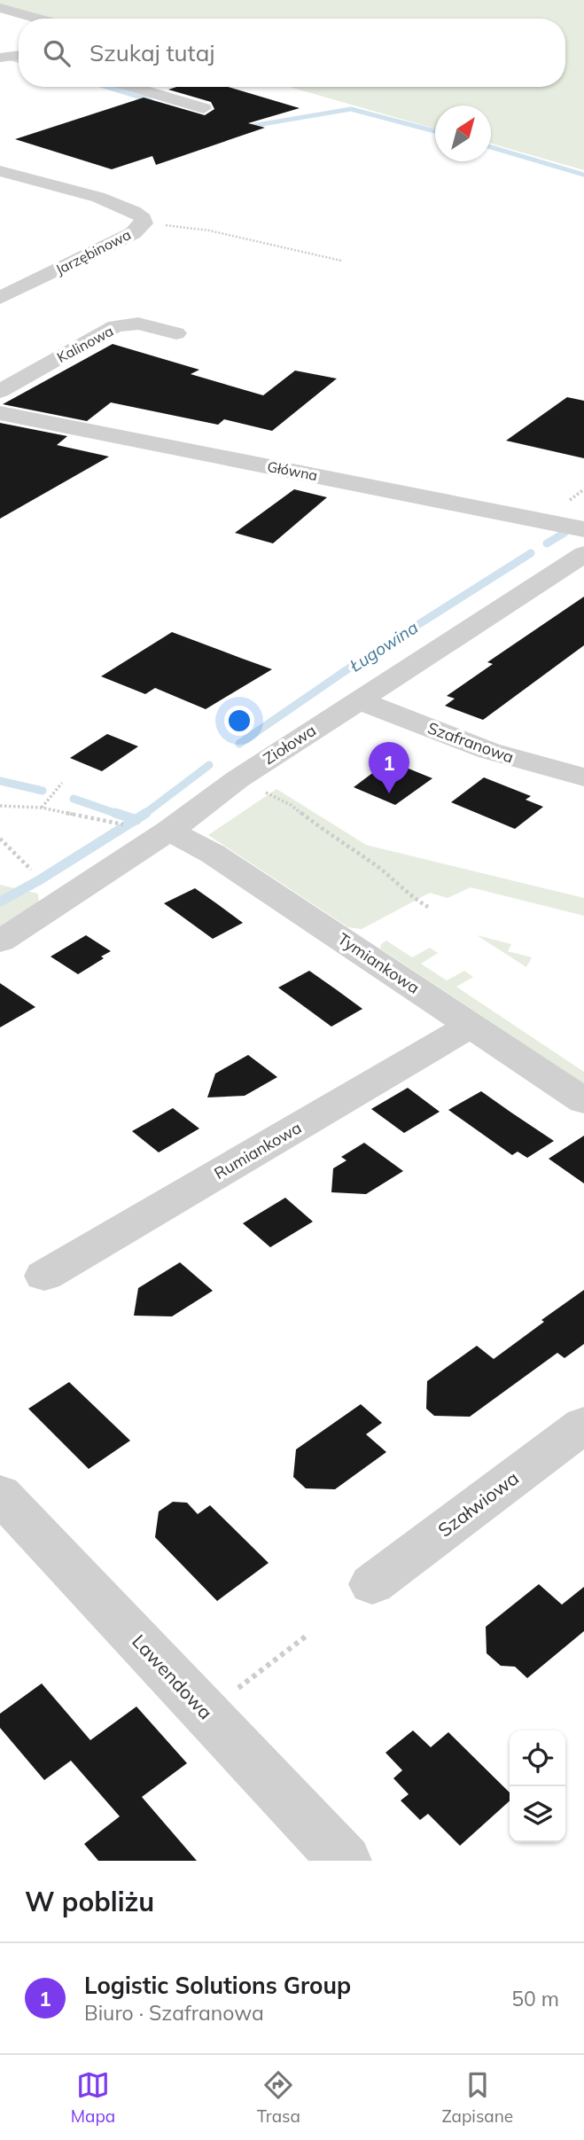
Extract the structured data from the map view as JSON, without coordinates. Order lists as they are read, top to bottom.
{
  "streets": {
    "street": [
      "Jarzębinowa",
      "Kalinowa",
      "Główna",
      "Szafranowa",
      "Ziołowa",
      "Tymiankowa",
      "Rumiankowa",
      "Szałwiowa",
      "Lawendowa"
    ]
  },
  "crossings": [
    ["Szafranowa", "Ziołowa"],
    ["Ziołowa", "Tymiankowa"],
    ["Tymiankowa", "Rumiankowa"]
  ],
  "water": ["Ługowina"],
  "north": "top right",
  "page": {
    "search": "Szukaj tutaj",
    "pins": "1",
    "heading": "W pobliżu",
    "list": [
      {
        "mark": "1",
        "name": "Logistic Solutions Group",
        "note": "Biuro · Szafranowa",
        "value": "50 m"
      }
    ],
    "nav": ["Mapa", "Trasa", "Zapisane"]
  }
}
